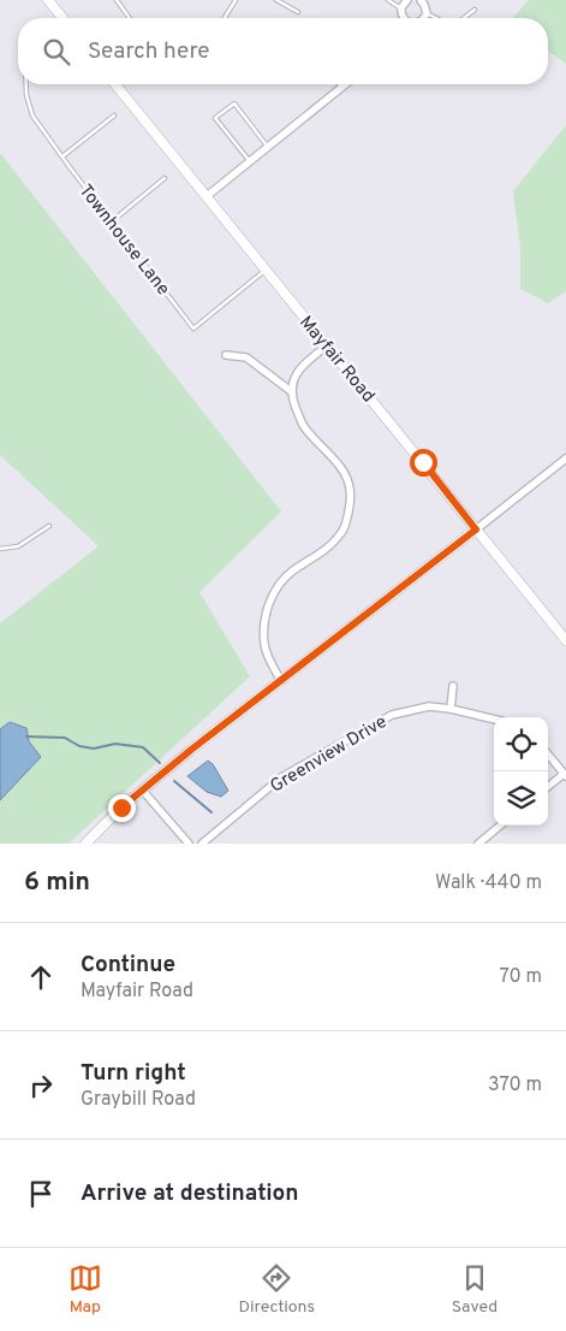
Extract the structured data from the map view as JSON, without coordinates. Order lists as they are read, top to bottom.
{
  "streets": {
    "street": ["Mayfair Road", "Greenview Drive"],
    "lane": ["Townhouse Lane"]
  },
  "crossings": [
    ["Townhouse Lane", "Mayfair Road"]
  ],
  "page": {
    "search": "Search here",
    "heading": ["6 min", "Walk · 440 m"],
    "list": [
      ["Continue", "Mayfair Road", "70 m"],
      ["Turn right", "Graybill Road", "370 m"],
      "Arrive at destination"
    ],
    "nav": ["Map", "Directions", "Saved"]
  }
}
